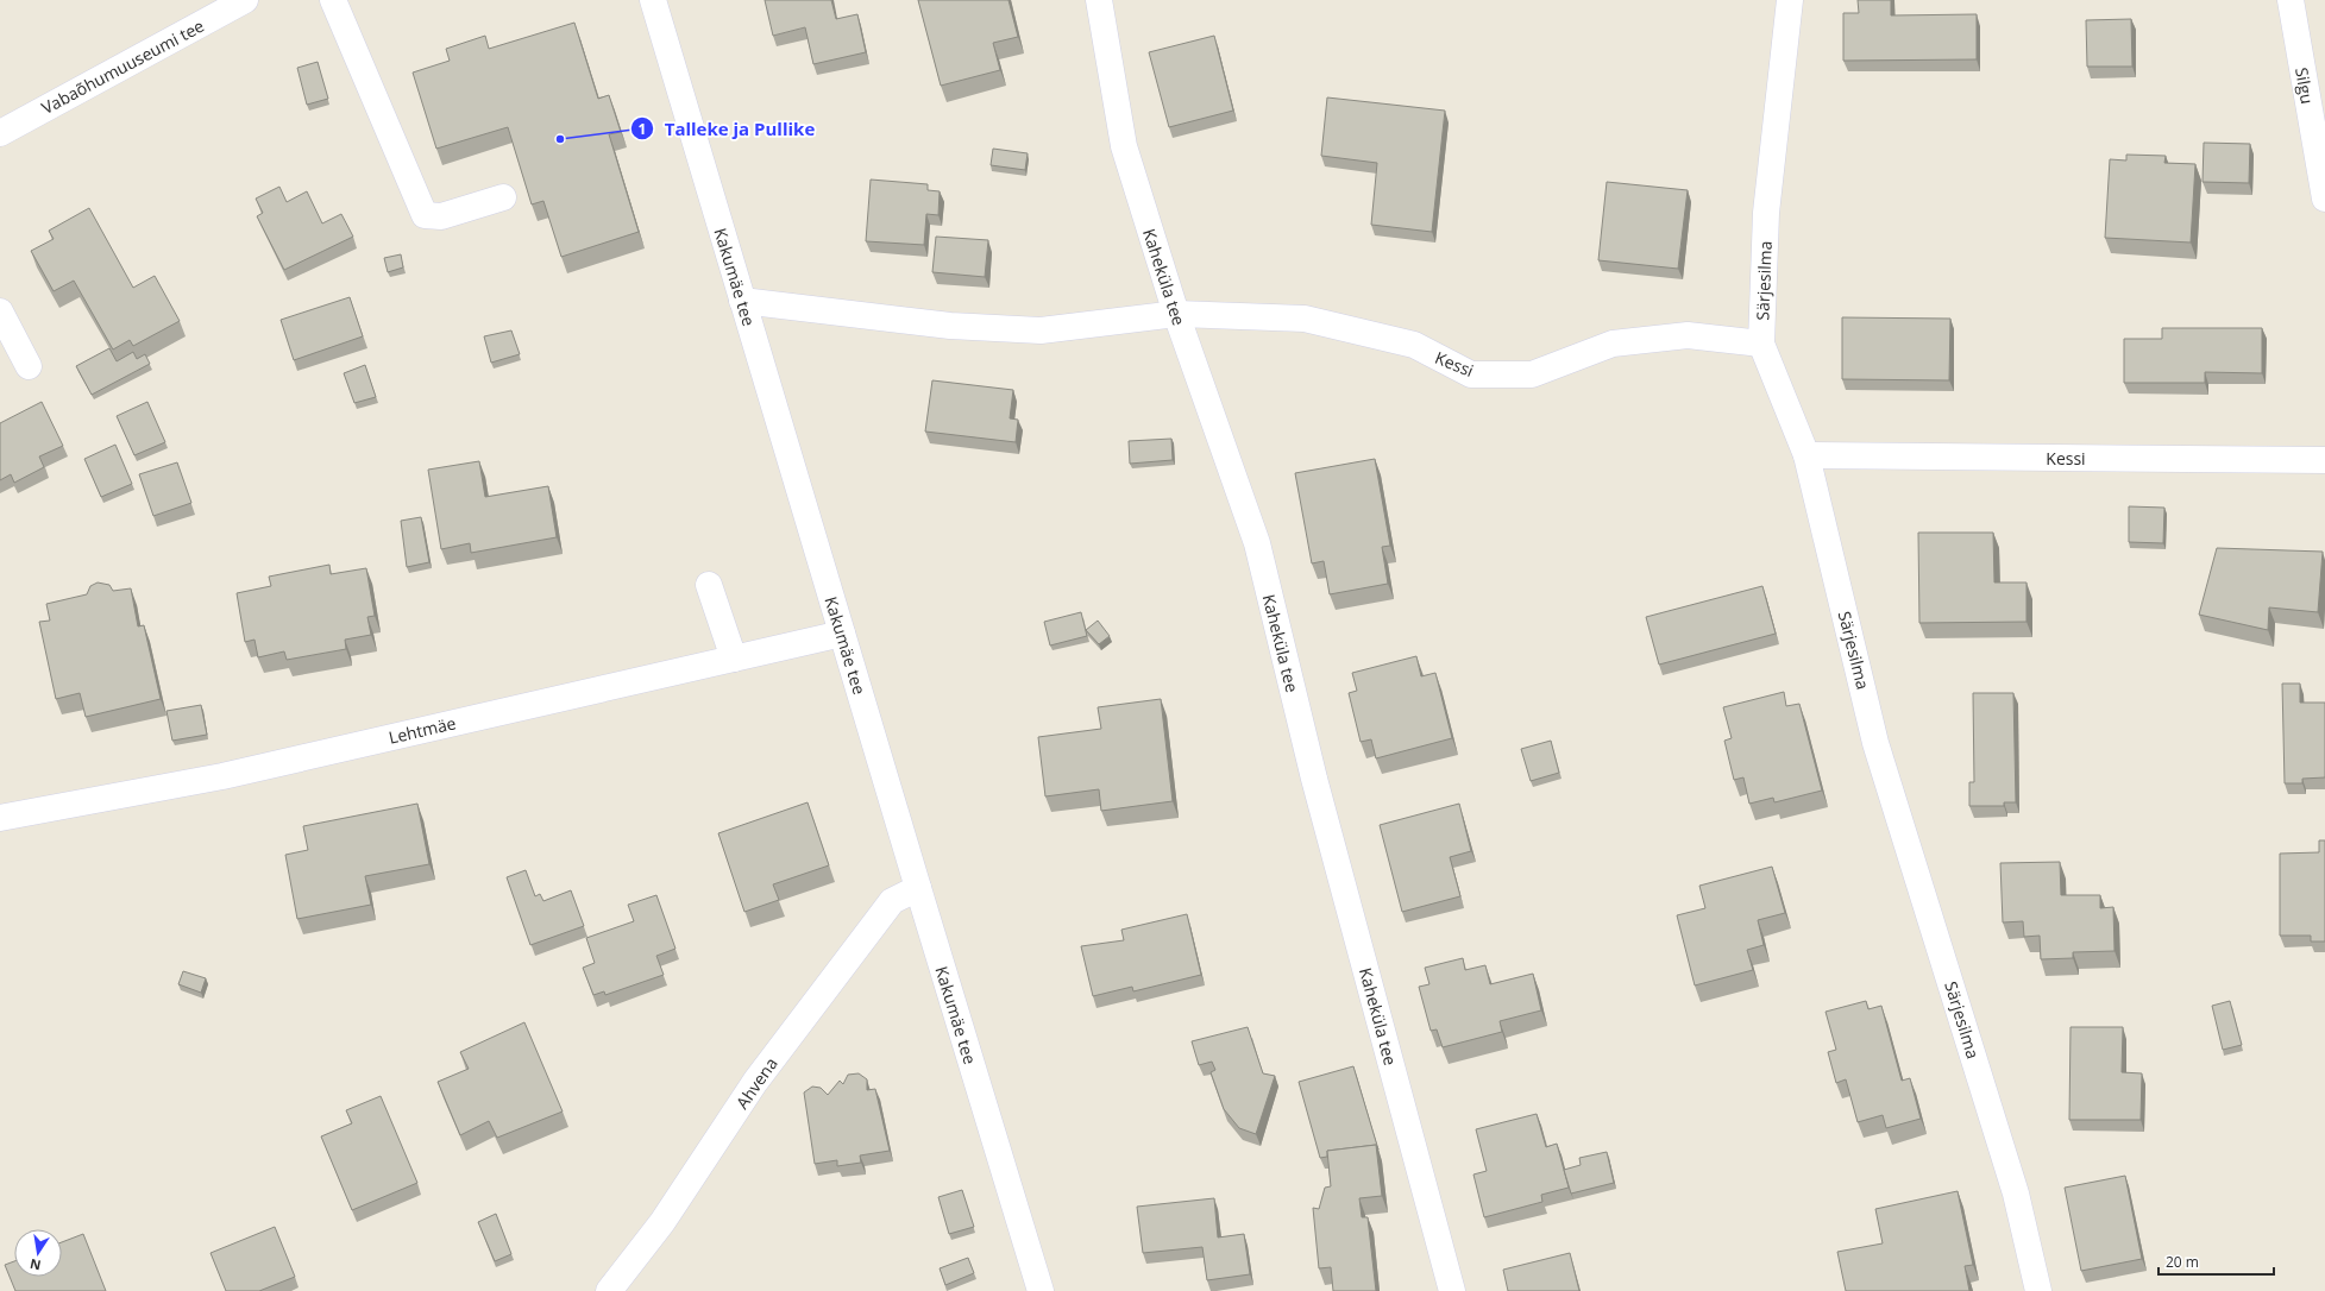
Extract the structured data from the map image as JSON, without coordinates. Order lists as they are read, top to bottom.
{
  "streets": {
    "street": [
      "Vabaõhumuuseumi tee",
      "Silgu",
      "Kakumäe tee",
      "Kaheküla tee",
      "Särjesilma",
      "Kessi",
      "Lehtmäe",
      "Ahvena"
    ]
  },
  "crossings": [
    ["Kakumäe tee", "Kessi"],
    ["Kakumäe tee", "Lehtmäe"],
    ["Kakumäe tee", "Ahvena"],
    ["Kaheküla tee", "Kessi"],
    ["Särjesilma", "Kessi"]
  ],
  "places": ["Talleke ja Pullike"],
  "scale_bar": "20 m",
  "north": "bottom"
}
